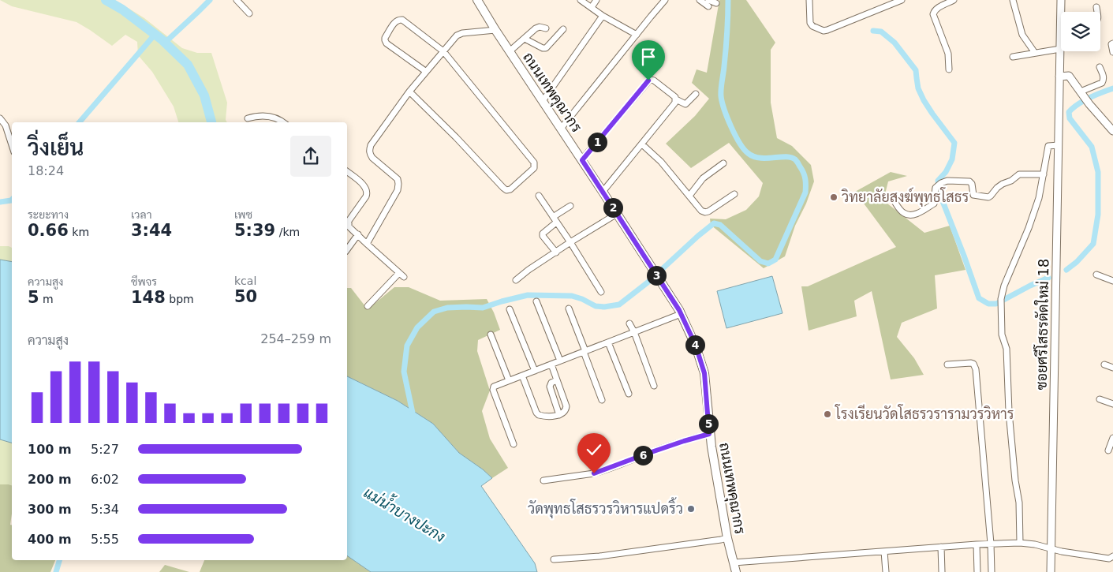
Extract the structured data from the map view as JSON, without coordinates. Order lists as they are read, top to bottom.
{
  "streets": {
    "main road": ["ถนนเทพคุณากร"],
    "street": ["ซอยศรีโสธรตัดใหม่ 18"]
  },
  "water": ["แม่น้ำบางปะกง"],
  "places": ["วิทยาลัยสงฆ์พุทธโสธร", "โรงเรียนวัดโสธรวรารามวรวิหาร", "วัดพุทธโสธรวรวิหารแปดริ้ว"],
  "page": {
    "heading": ["วิ่งเย็น", "18:24"],
    "pins": [
      "1",
      "2",
      "3",
      "4",
      "5",
      "6"
    ],
    "stats": [
      ["ระยะทาง", "0.66 km"],
      ["เวลา", "3:44"],
      ["เพซ", "5:39 /km"],
      ["ความสูง", "5 m"],
      ["ชีพจร", "148 bpm"],
      ["kcal", "50"]
    ],
    "chart": ["ความสูง", "254–259 m"],
    "list": [
      {
        "name": "100 m",
        "note": "5:27"
      },
      {
        "name": "200 m",
        "note": "6:02"
      },
      {
        "name": "300 m",
        "note": "5:34"
      },
      {
        "name": "400 m",
        "note": "5:55"
      }
    ]
  }
}
